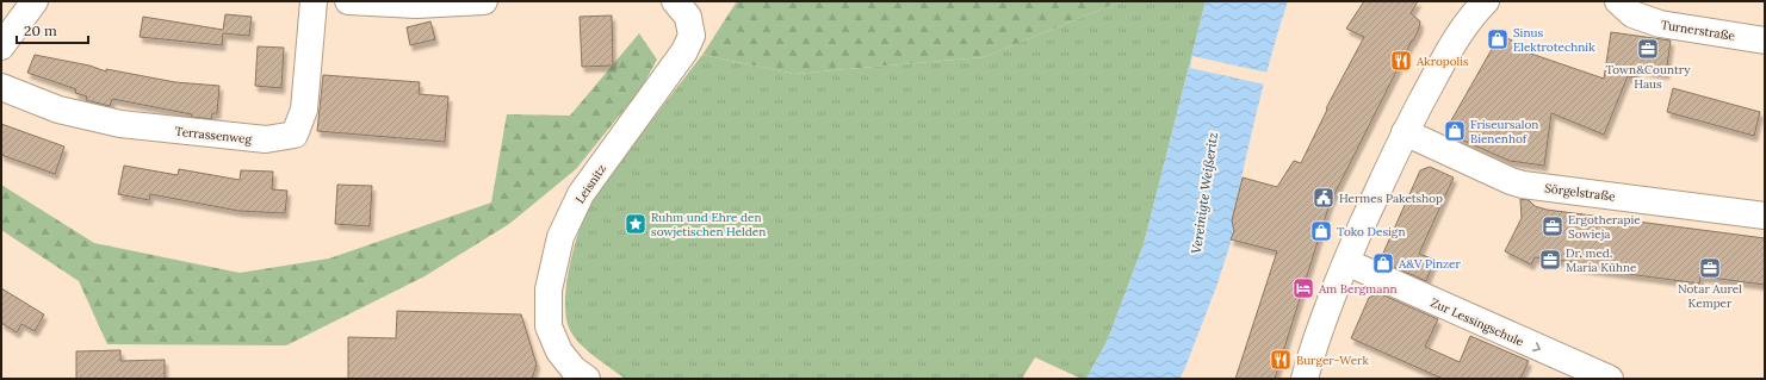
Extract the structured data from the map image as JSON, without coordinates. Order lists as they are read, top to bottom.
{
  "streets": {
    "street": [
      "Turnerstraße",
      "Terrassenweg",
      "Leisnitz",
      "Sörgelstraße",
      "Zur Lessingschule"
    ]
  },
  "one_way": ["Zur Lessingschule"],
  "water": ["Vereinigte Weißeritz"],
  "places": {
    "shop": [
      "Sinus Elektrotechnik",
      "Friseursalon Bienenhof",
      "Toko Design",
      "A&V Pinzer"
    ],
    "office": [
      "Town&Country Haus",
      "Ergotherapie Sowieja",
      "Dr. med. Maria Kühne",
      "Notar Aurel Kemper"
    ],
    "restaurant": ["Akropolis", "Burger-Werk"],
    "public building": ["Hermes Paketshop"],
    "place": ["Ruhm und Ehre den sowjetischen Helden"],
    "hotel": ["Am Bergmann"]
  },
  "scale_bar": "20 m"
}
